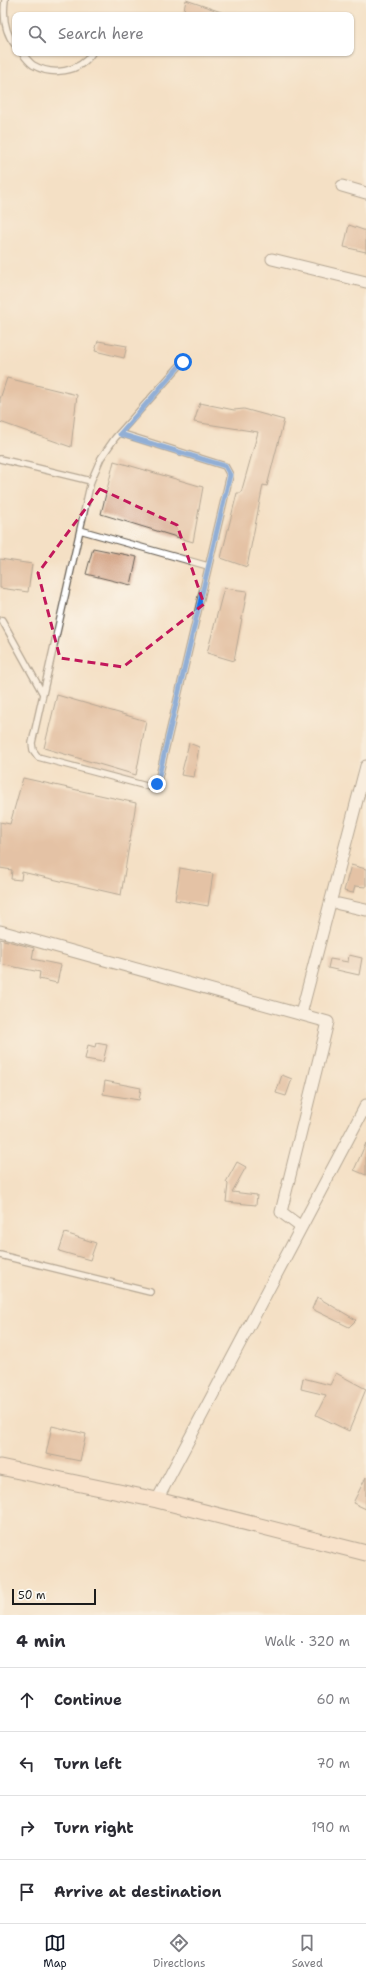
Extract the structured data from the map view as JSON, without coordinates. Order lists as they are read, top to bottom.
{
  "scale_bar": "50 m",
  "page": {
    "search": "Search here",
    "scale": "50 m",
    "heading": ["4 min", "Walk · 320 m"],
    "list": [
      ["Continue", "60 m"],
      ["Turn left", "70 m"],
      ["Turn right", "190 m"],
      "Arrive at destination"
    ],
    "nav": ["Map", "Directions", "Saved"]
  }
}
